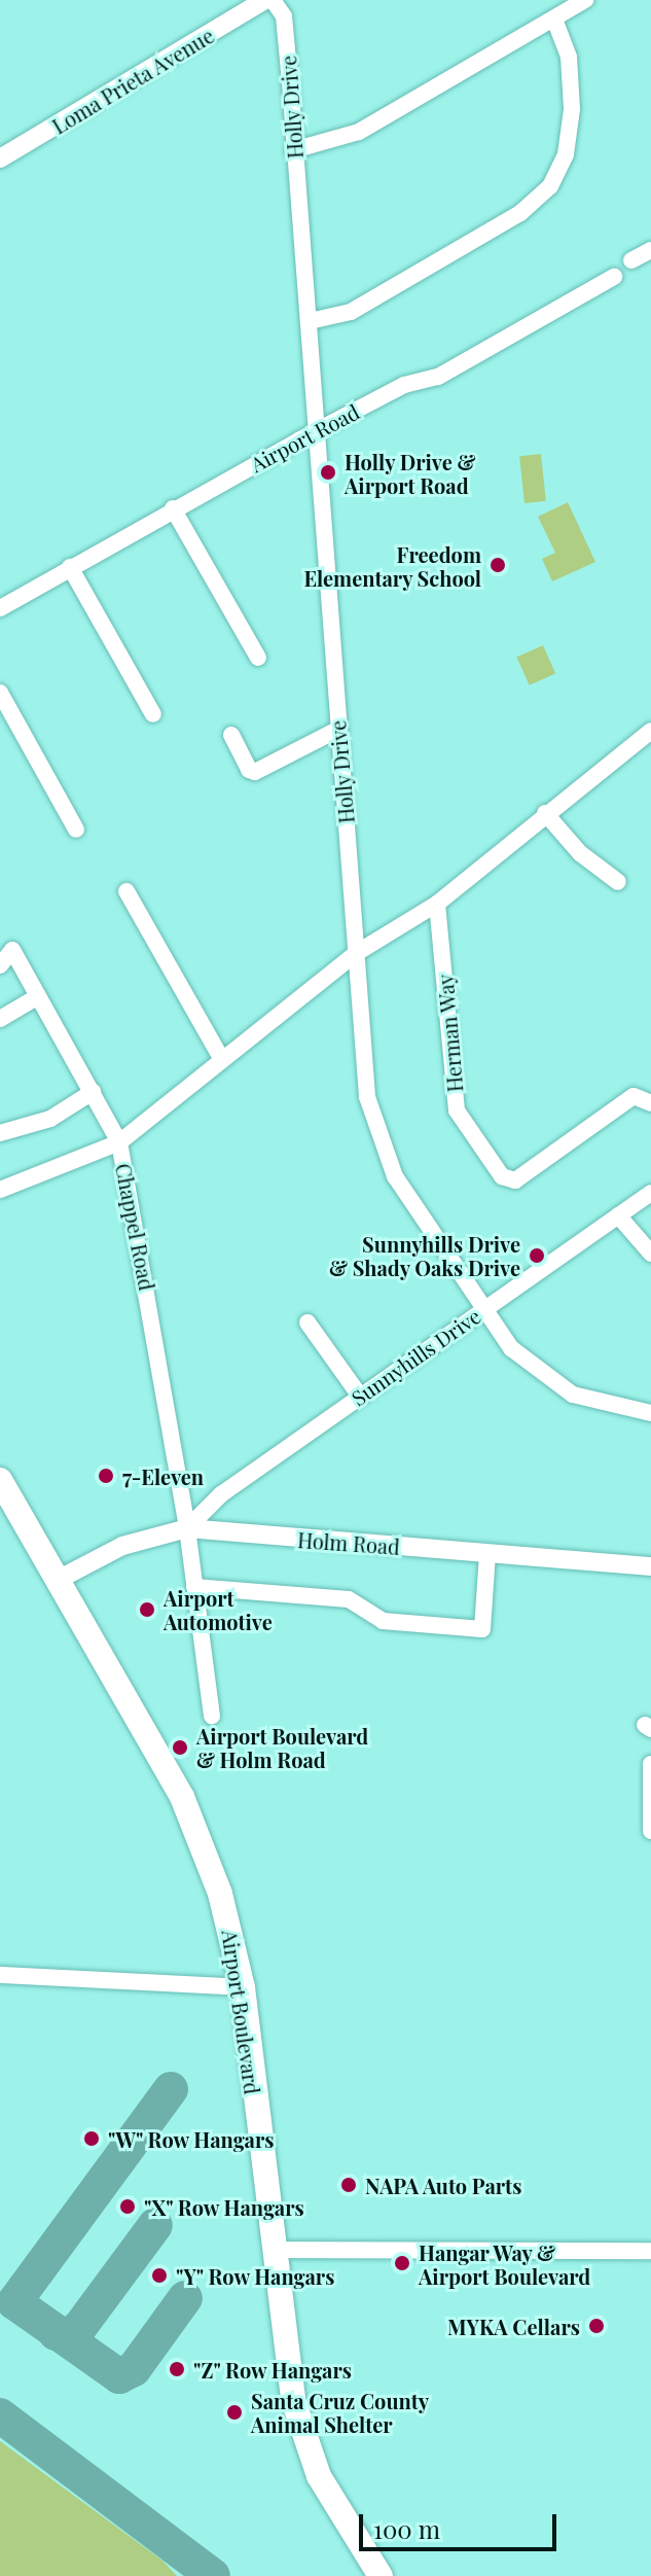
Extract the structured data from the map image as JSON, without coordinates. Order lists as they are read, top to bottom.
{
  "streets": {
    "main road": ["Airport Boulevard"],
    "street": [
      "Loma Prieta Avenue",
      "Holly Drive",
      "Airport Road",
      "Herman Way",
      "Chappel Road",
      "Sunnyhills Drive",
      "Holm Road"
    ]
  },
  "crossings": [
    ["Holly Drive", "Airport Road"],
    ["Holly Drive", "Sunnyhills Drive"],
    ["Chappel Road", "Sunnyhills Drive"],
    ["Chappel Road", "Holm Road"],
    ["Sunnyhills Drive", "Holm Road"],
    ["Holm Road", "Airport Boulevard"]
  ],
  "places": [
    "Holly Drive & Airport Road",
    "Freedom Elementary School",
    "Sunnyhills Drive & Shady Oaks Drive",
    "7-Eleven",
    "Airport Automotive",
    "Airport Boulevard & Holm Road",
    "\"W\" Row Hangars",
    "NAPA Auto Parts",
    "\"X\" Row Hangars",
    "Hangar Way & Airport Boulevard",
    "\"Y\" Row Hangars",
    "MYKA Cellars",
    "\"Z\" Row Hangars",
    "Santa Cruz County Animal Shelter"
  ],
  "scale_bar": "100 m"
}
